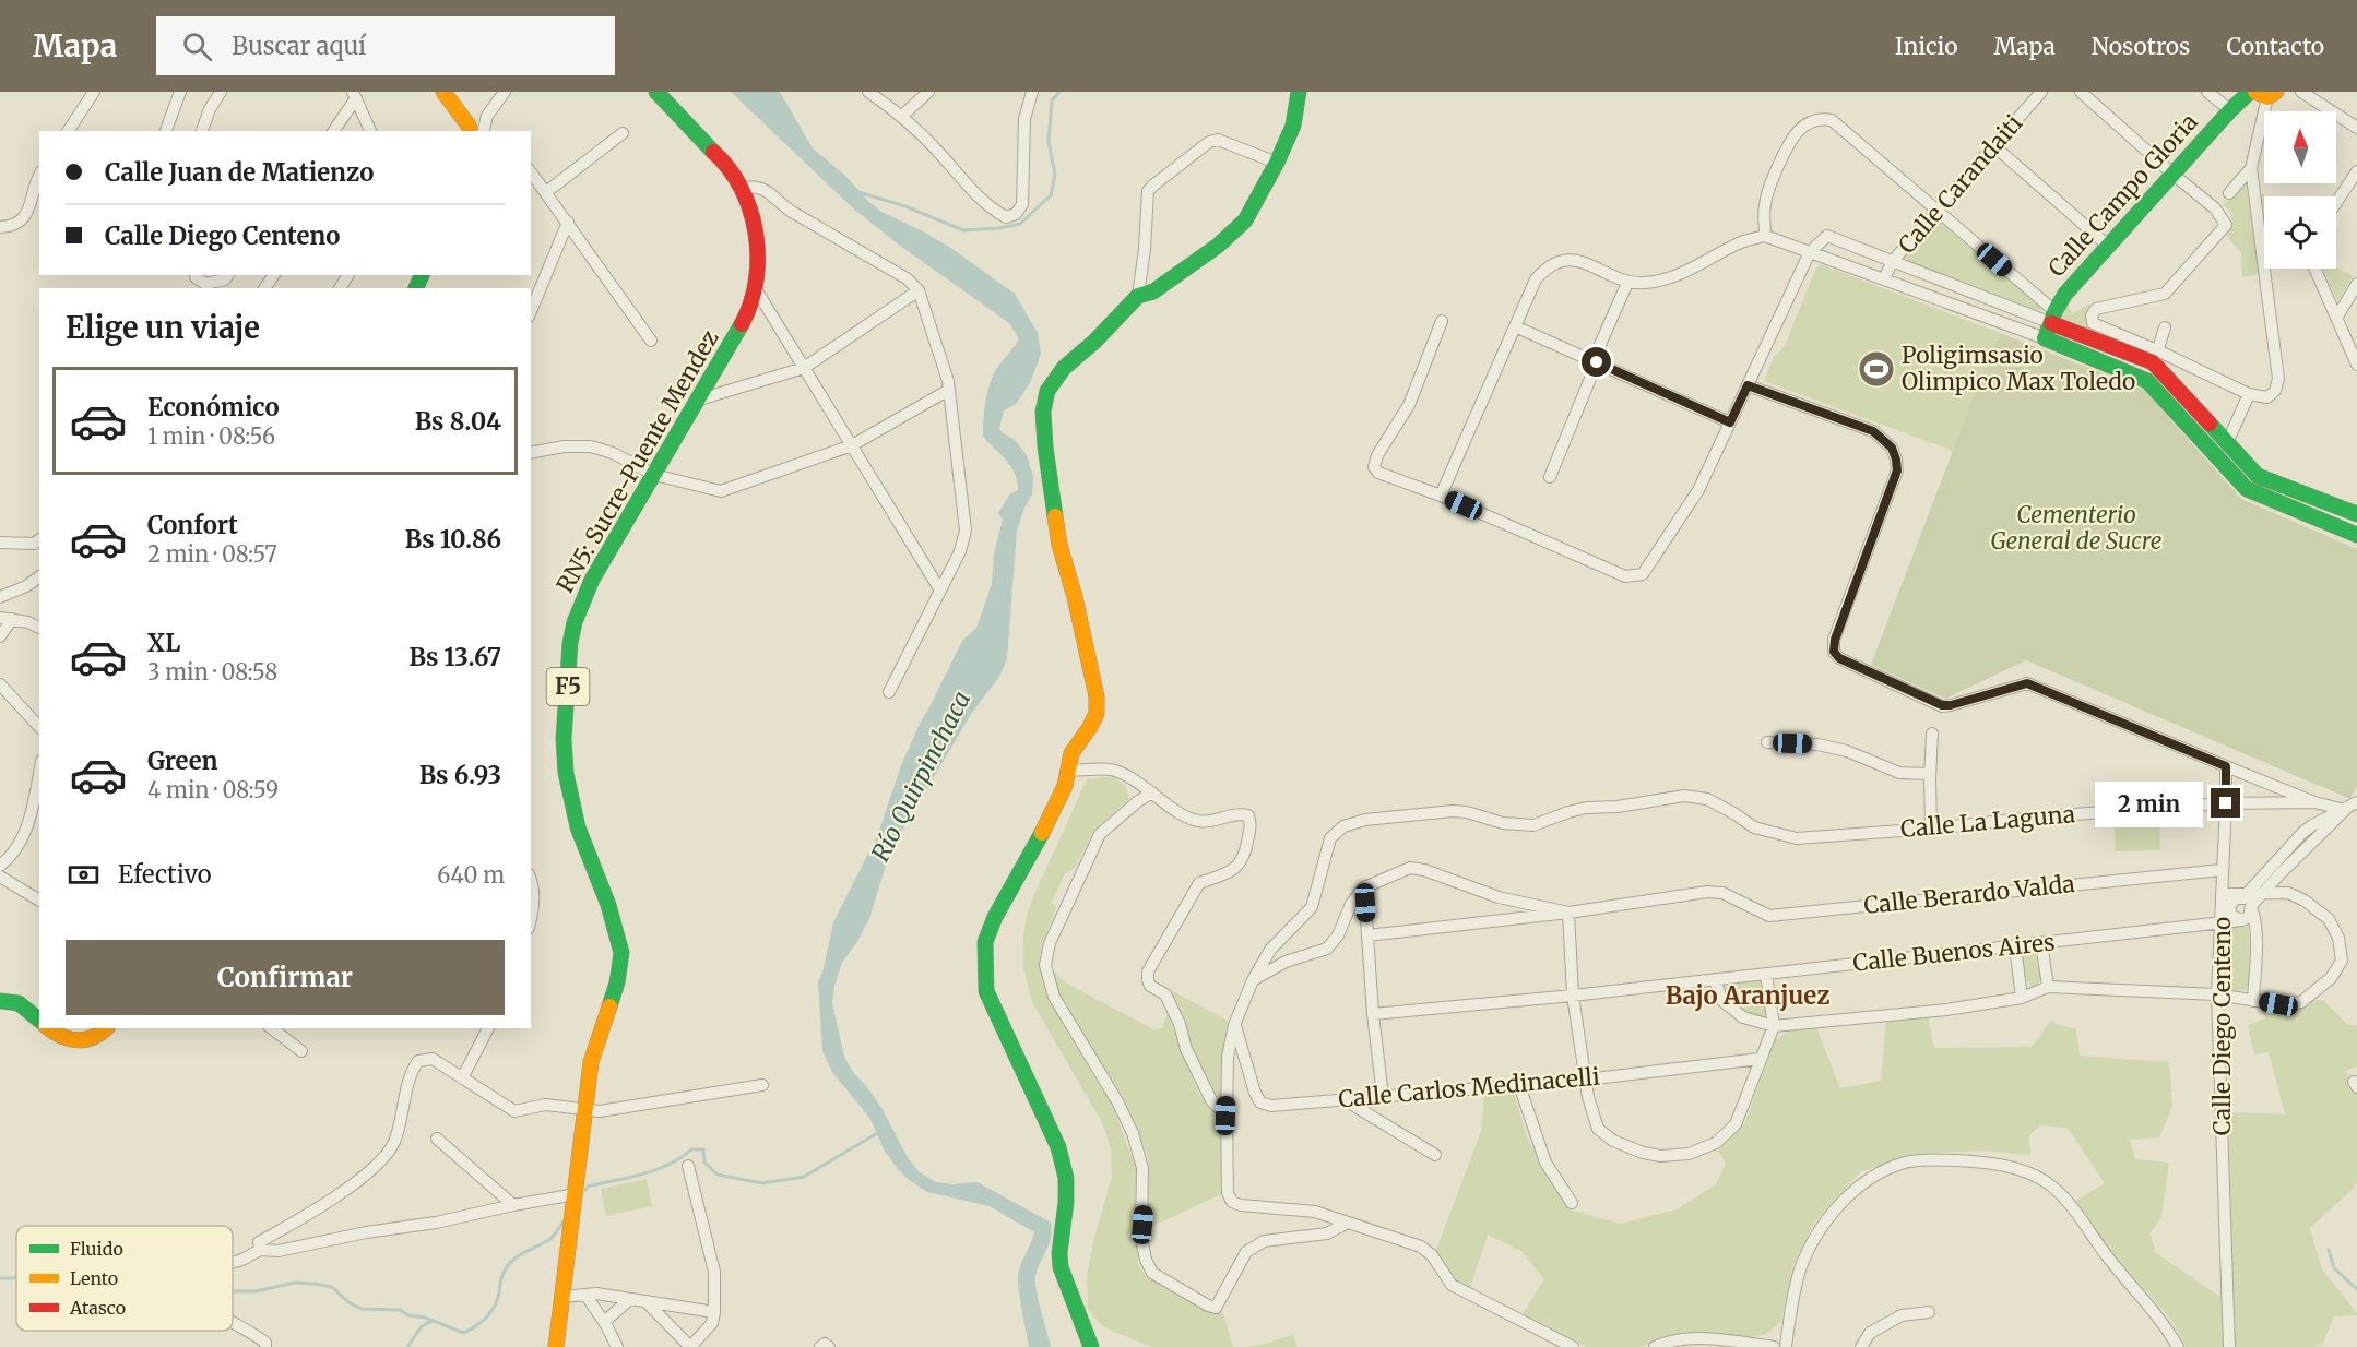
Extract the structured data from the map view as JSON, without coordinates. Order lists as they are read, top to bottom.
{
  "streets": {
    "main road": ["Calle Campo Gloria", "RN5: Sucre-Puente Mendez", "F5"],
    "street": [
      "Calle Carandaiti",
      "Calle La Laguna",
      "Calle Berardo Valda",
      "Calle Buenos Aires",
      "Calle Diego Centeno",
      "Calle Carlos Medinacelli"
    ]
  },
  "crossings": [
    ["Calle La Laguna", "Calle Diego Centeno"],
    ["Calle La Laguna", "Calle Carlos Medinacelli"],
    ["Calle Berardo Valda", "Calle Diego Centeno"],
    ["Calle Buenos Aires", "Calle Diego Centeno"]
  ],
  "districts": ["Bajo Aranjuez"],
  "water": ["Río Quirpinchaca"],
  "parks": ["Cementerio General de Sucre"],
  "places": {
    "sports": ["Poligimsasio Olimpico Max Toledo"]
  },
  "legend": ["Fluido", "Lento", "Atasco"],
  "north": "top",
  "page": {
    "header": "Mapa",
    "search": "Buscar aquí",
    "nav": [
      "Inicio",
      "Mapa",
      "Nosotros",
      "Contacto"
    ],
    "banner": ["Calle Juan de Matienzo", "Calle Diego Centeno"],
    "heading": "Elige un viaje",
    "list": [
      {
        "name": "Económico",
        "note": "1 min · 08:56",
        "value": "Bs 8.04"
      },
      {
        "name": "Confort",
        "note": "2 min · 08:57",
        "value": "Bs 10.86"
      },
      {
        "name": "XL",
        "note": "3 min · 08:58",
        "value": "Bs 13.67"
      },
      {
        "name": "Green",
        "note": "4 min · 08:59",
        "value": "Bs 6.93"
      }
    ],
    "bubble": "2 min",
    "pay": ["Efectivo", "640 m"],
    "buttons": "Confirmar"
  }
}
